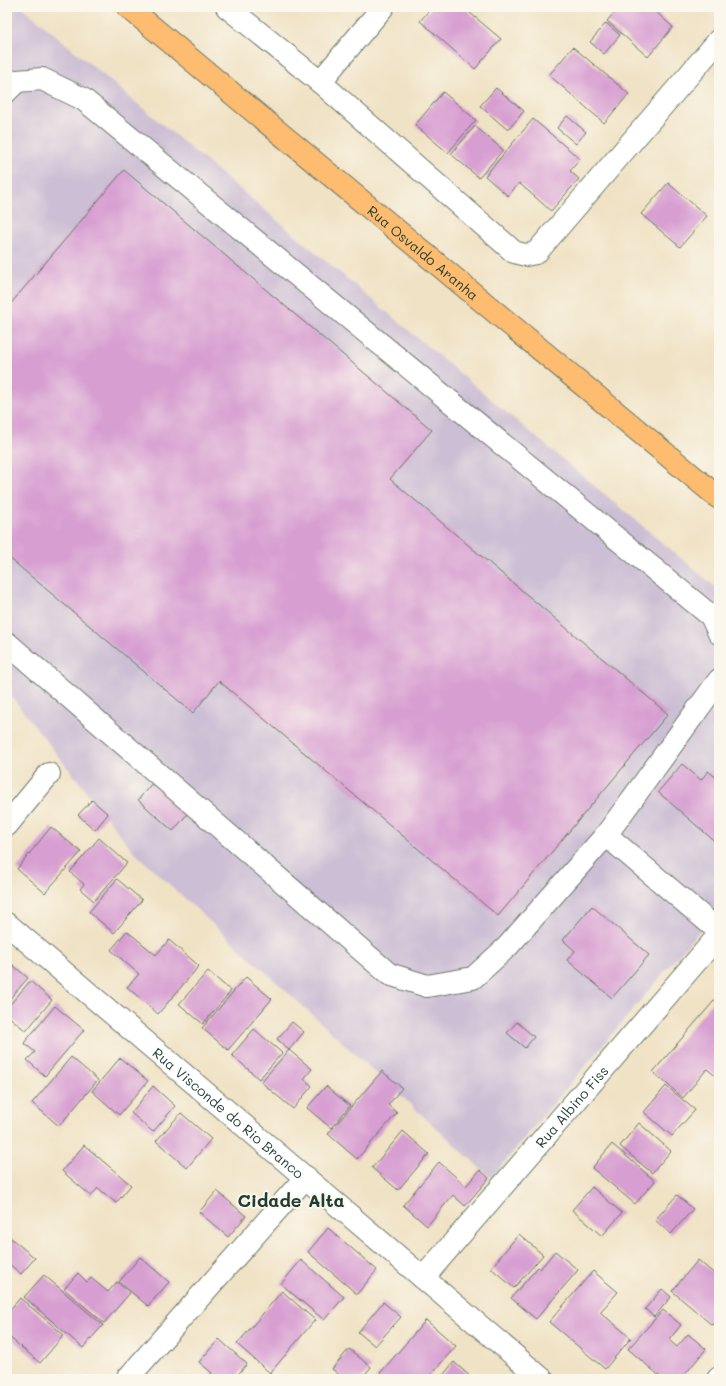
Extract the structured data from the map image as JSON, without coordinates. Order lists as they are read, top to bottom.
{
  "streets": {
    "main road": ["Rua Osvaldo Aranha"],
    "street": ["Rua Albino Fiss", "Rua Visconde do Rio Branco"]
  },
  "crossings": [
    ["Rua Albino Fiss", "Rua Visconde do Rio Branco"]
  ],
  "districts": ["Cidade Alta"]
}
